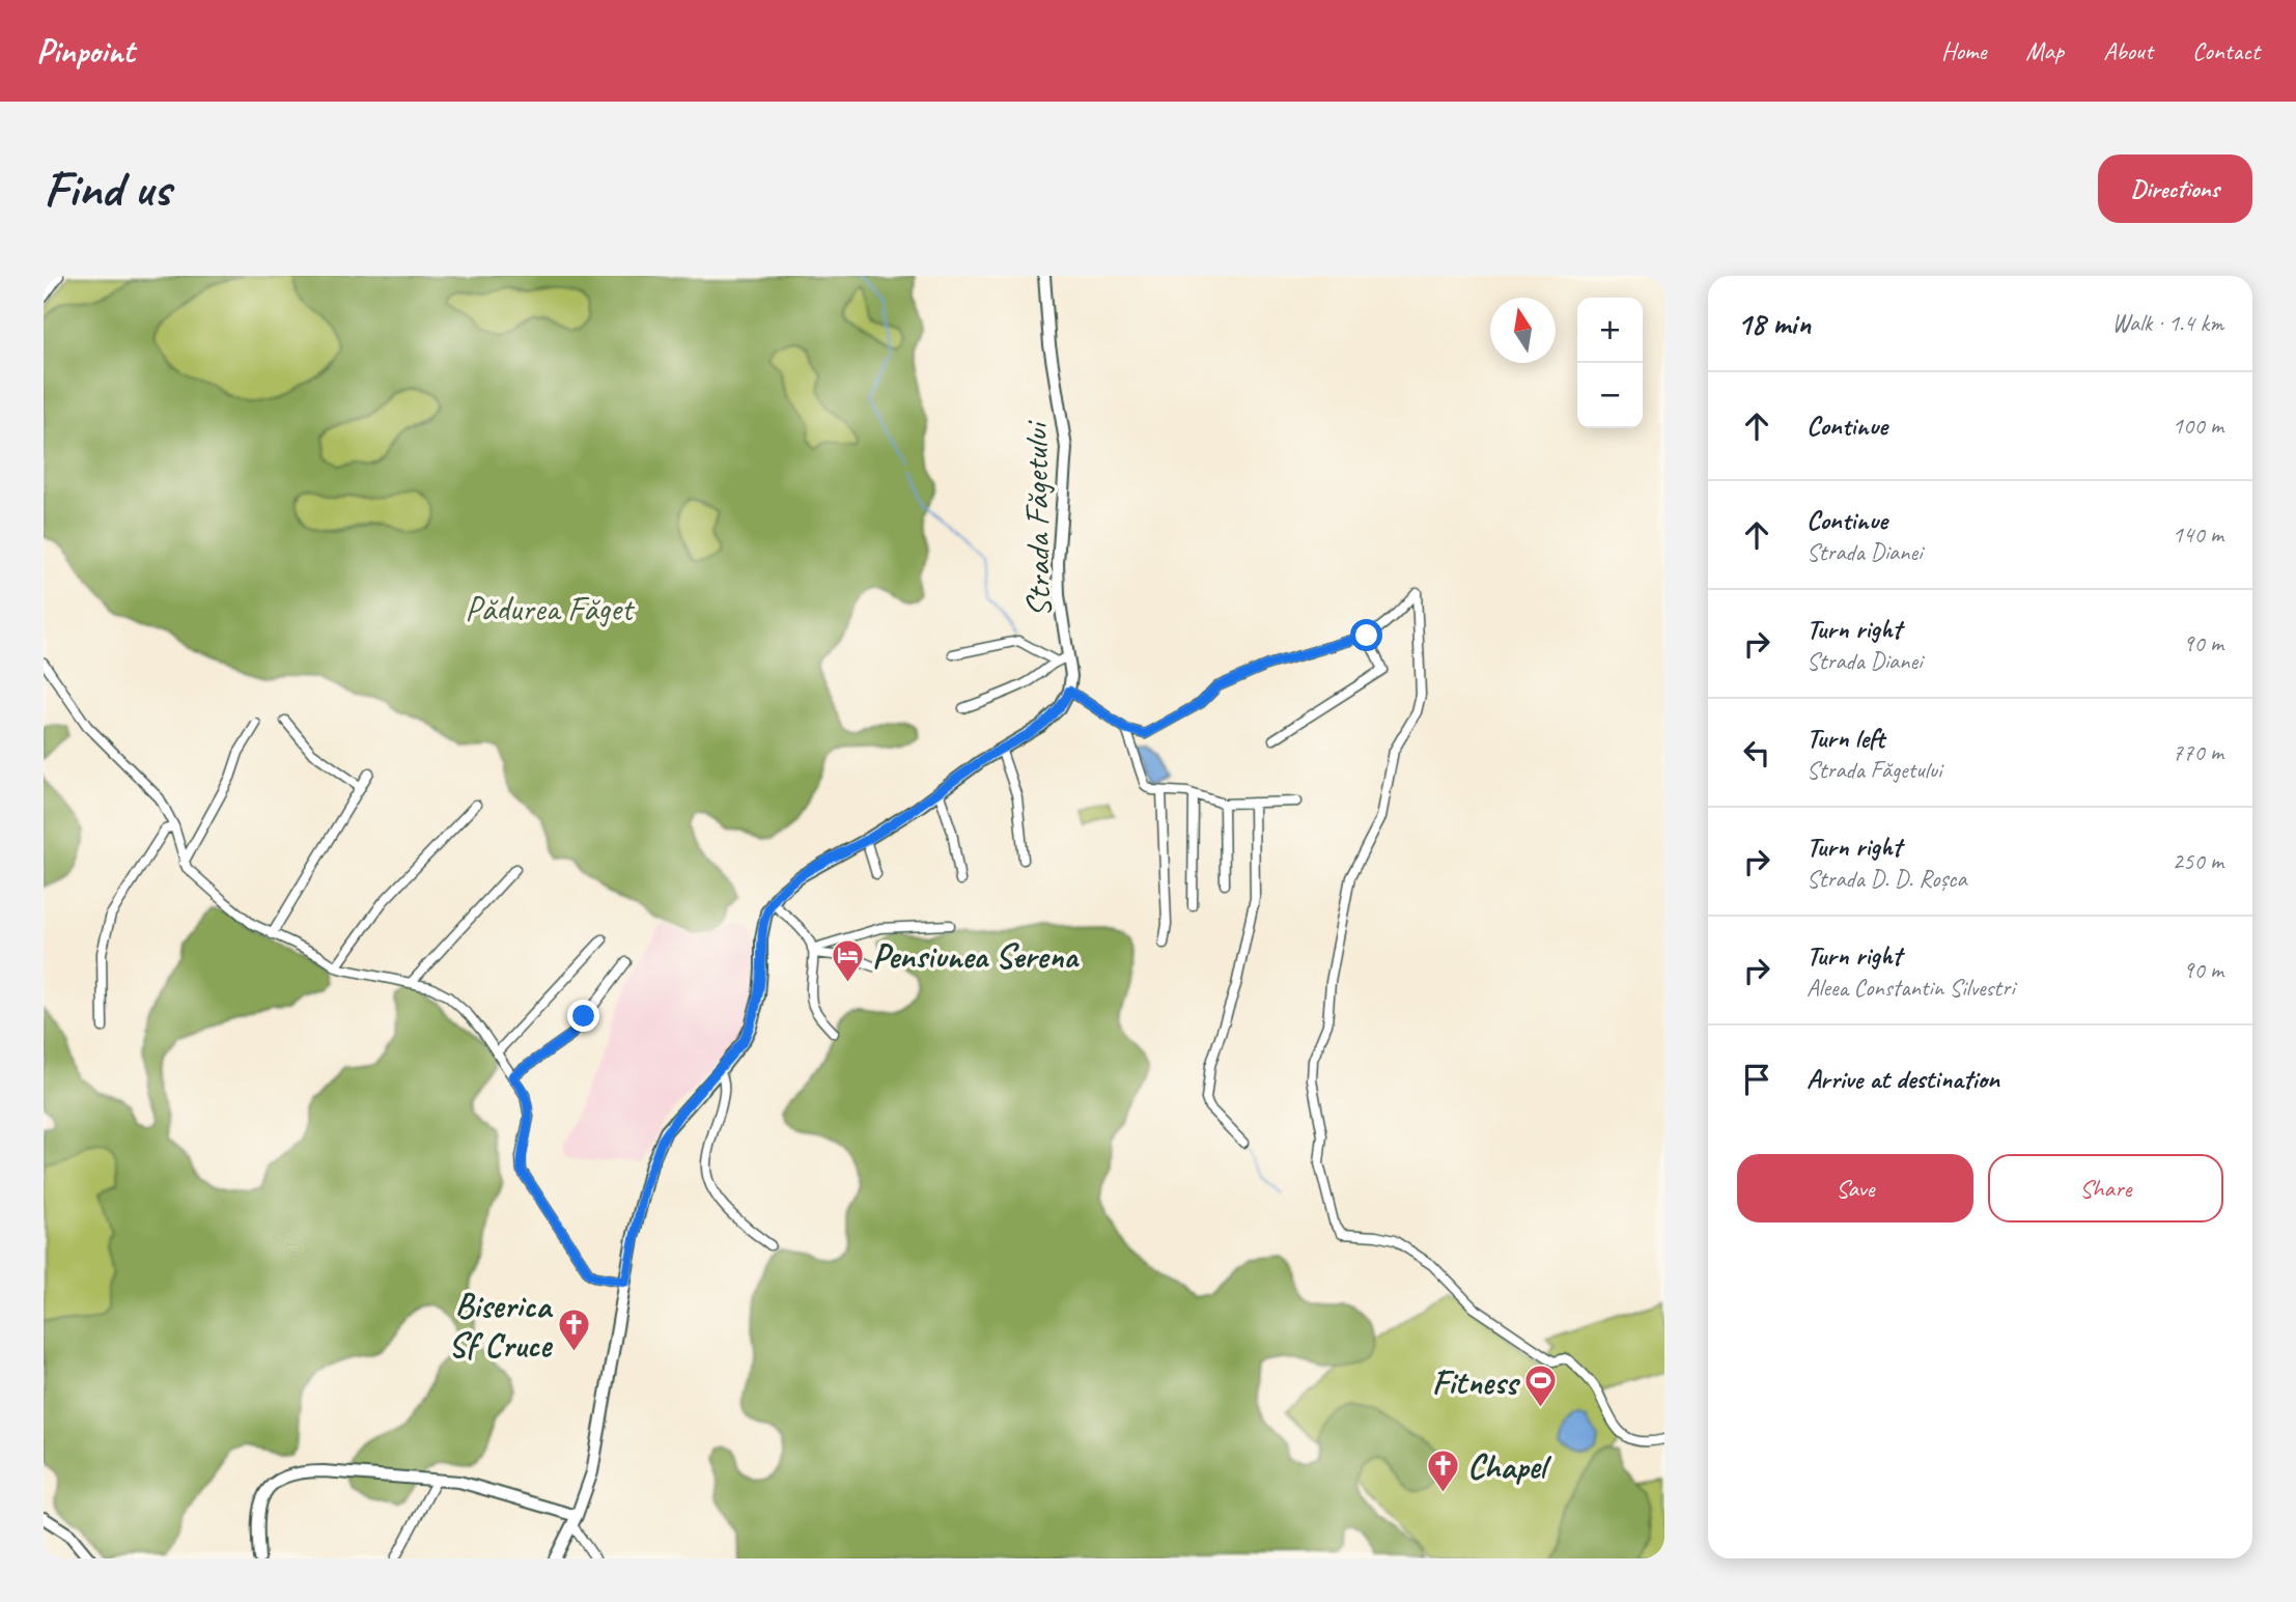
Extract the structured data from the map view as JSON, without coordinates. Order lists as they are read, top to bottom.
{
  "streets": {
    "main road": ["Strada Făgetului"]
  },
  "parks": ["Pădurea Făget"],
  "places": {
    "hotel": ["Pensiunea Serena"],
    "church": ["Biserica Sf Cruce", "Chapel"],
    "sports": ["Fitness"]
  },
  "north": "top",
  "page": {
    "header": "Pinpoint",
    "nav": [
      "Home",
      "Map",
      "About",
      "Contact"
    ],
    "buttons": [
      "Directions",
      ["Save", "Share"]
    ],
    "title": "Find us",
    "heading": ["18 min", "Walk · 1.4 km"],
    "map_buttons": ["+", "−"],
    "list": [
      ["Continue", "100 m"],
      ["Continue", "Strada Dianei", "140 m"],
      ["Turn right", "Strada Dianei", "90 m"],
      ["Turn left", "Strada Făgetului", "770 m"],
      ["Turn right", "Strada D. D. Roșca", "250 m"],
      ["Turn right", "Aleea Constantin Silvestri", "90 m"],
      "Arrive at destination"
    ]
  }
}
